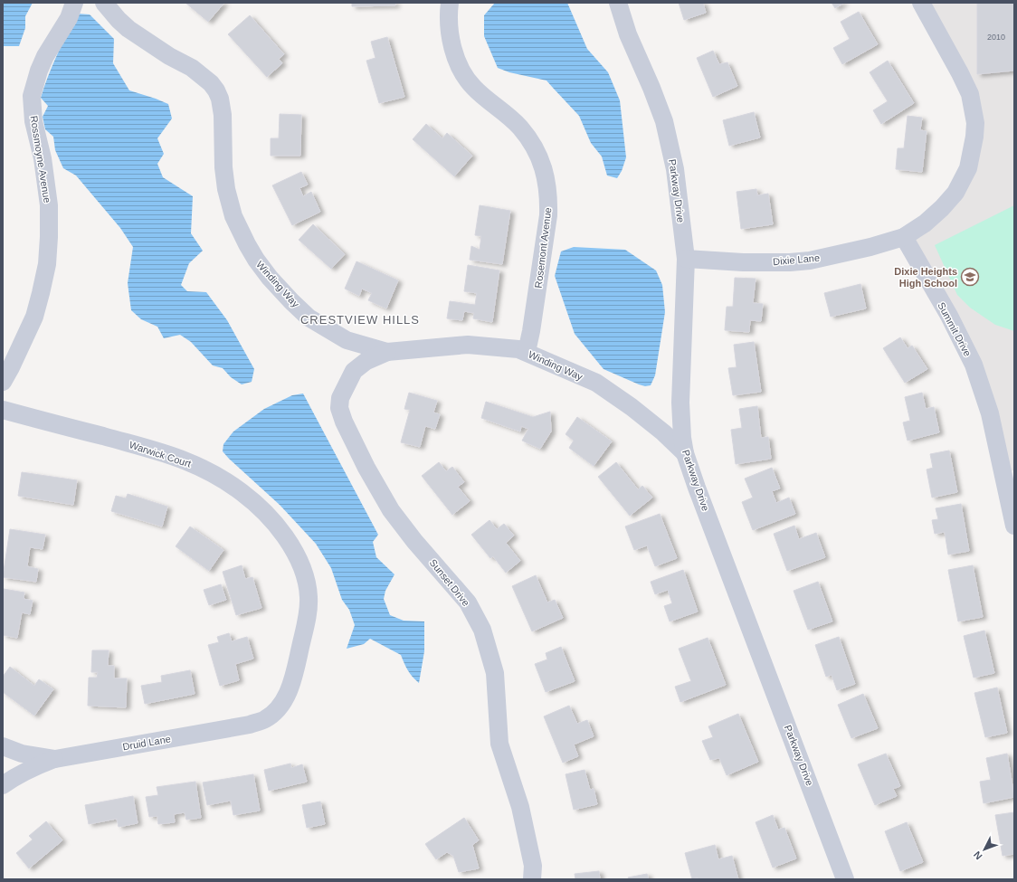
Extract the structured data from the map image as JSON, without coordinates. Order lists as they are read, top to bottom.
{
  "streets": {
    "street": [
      "Rossmoyne Avenue",
      "Parkway Drive",
      "Rosemont Avenue",
      "Dixie Lane",
      "Winding Way",
      "Summit Drive",
      "Warwick Court",
      "Sunset Drive",
      "Druid Lane"
    ]
  },
  "crossings": [
    ["Parkway Drive", "Dixie Lane"],
    ["Parkway Drive", "Winding Way"],
    ["Rosemont Avenue", "Winding Way"],
    ["Dixie Lane", "Summit Drive"],
    ["Winding Way", "Sunset Drive"],
    ["Warwick Court", "Druid Lane"]
  ],
  "districts": ["CRESTVIEW HILLS"],
  "places": {
    "school or university": ["Dixie Heights High School"]
  },
  "house_numbers": ["2010"],
  "north": "bottom left"
}
